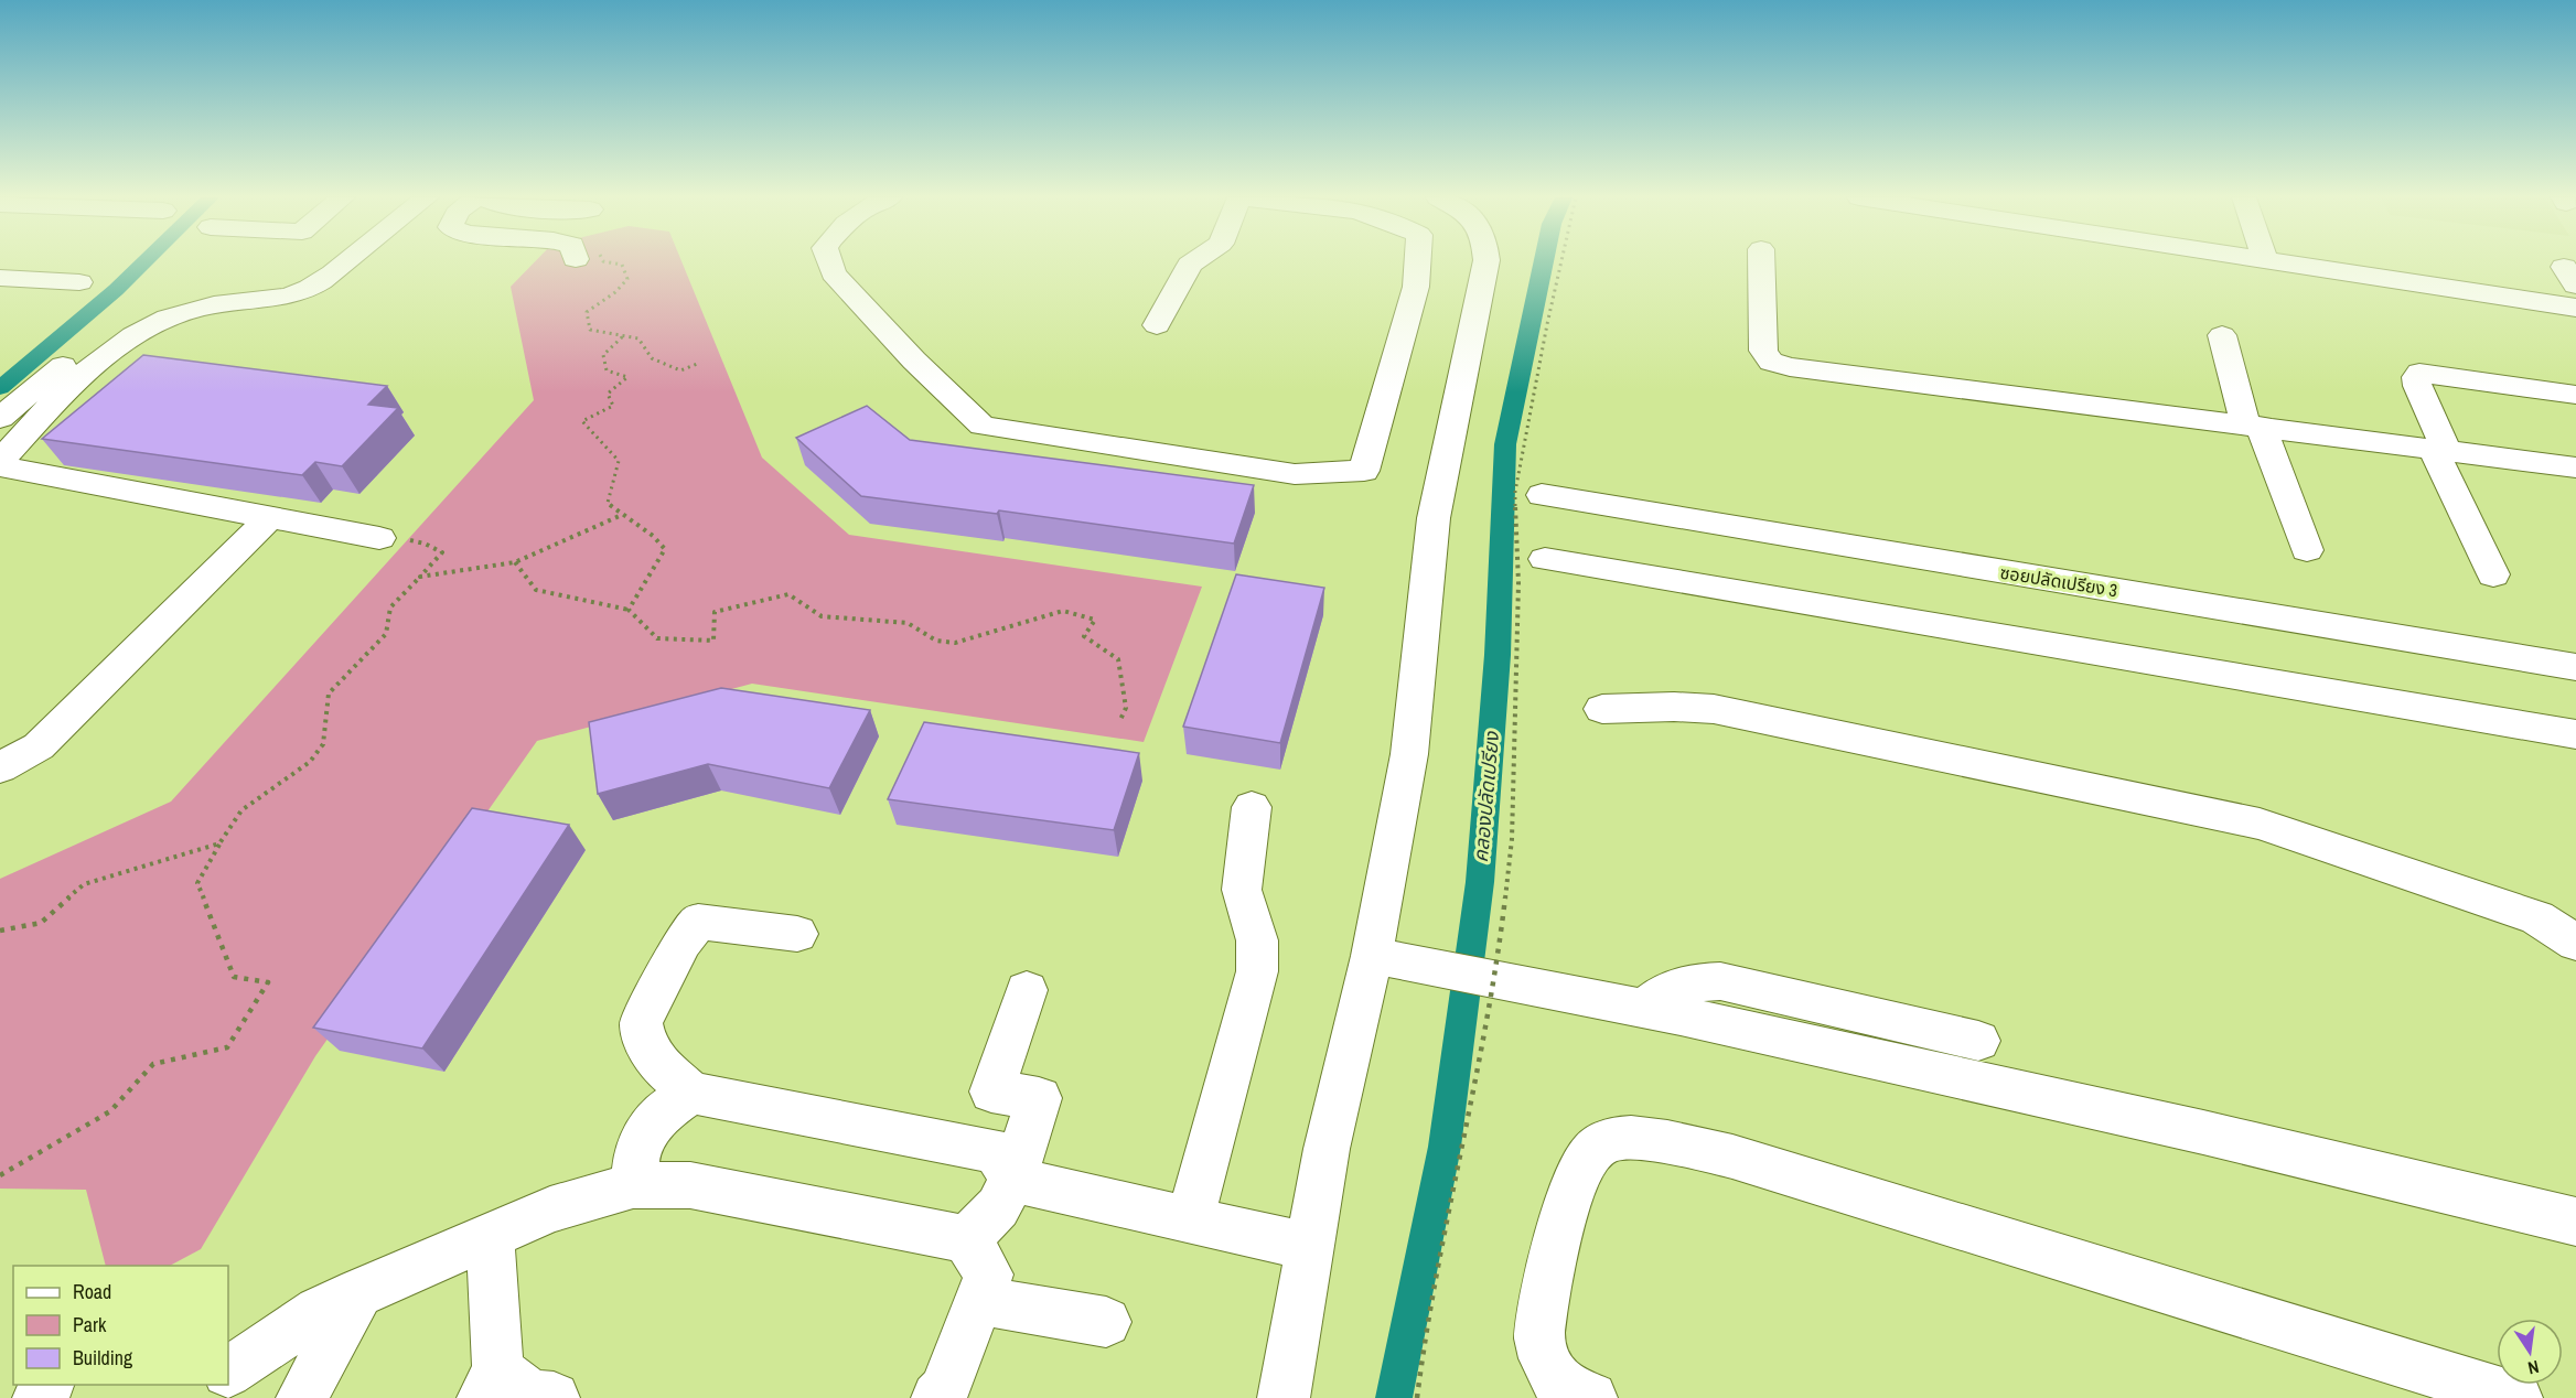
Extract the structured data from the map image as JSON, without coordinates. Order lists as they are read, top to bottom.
{
  "streets": {
    "street": ["ซอยปลัดเปรียง 3"]
  },
  "water": ["คลองปลัดเปรียง"],
  "legend": ["Road", "Park", "Building"],
  "north": "bottom"
}
